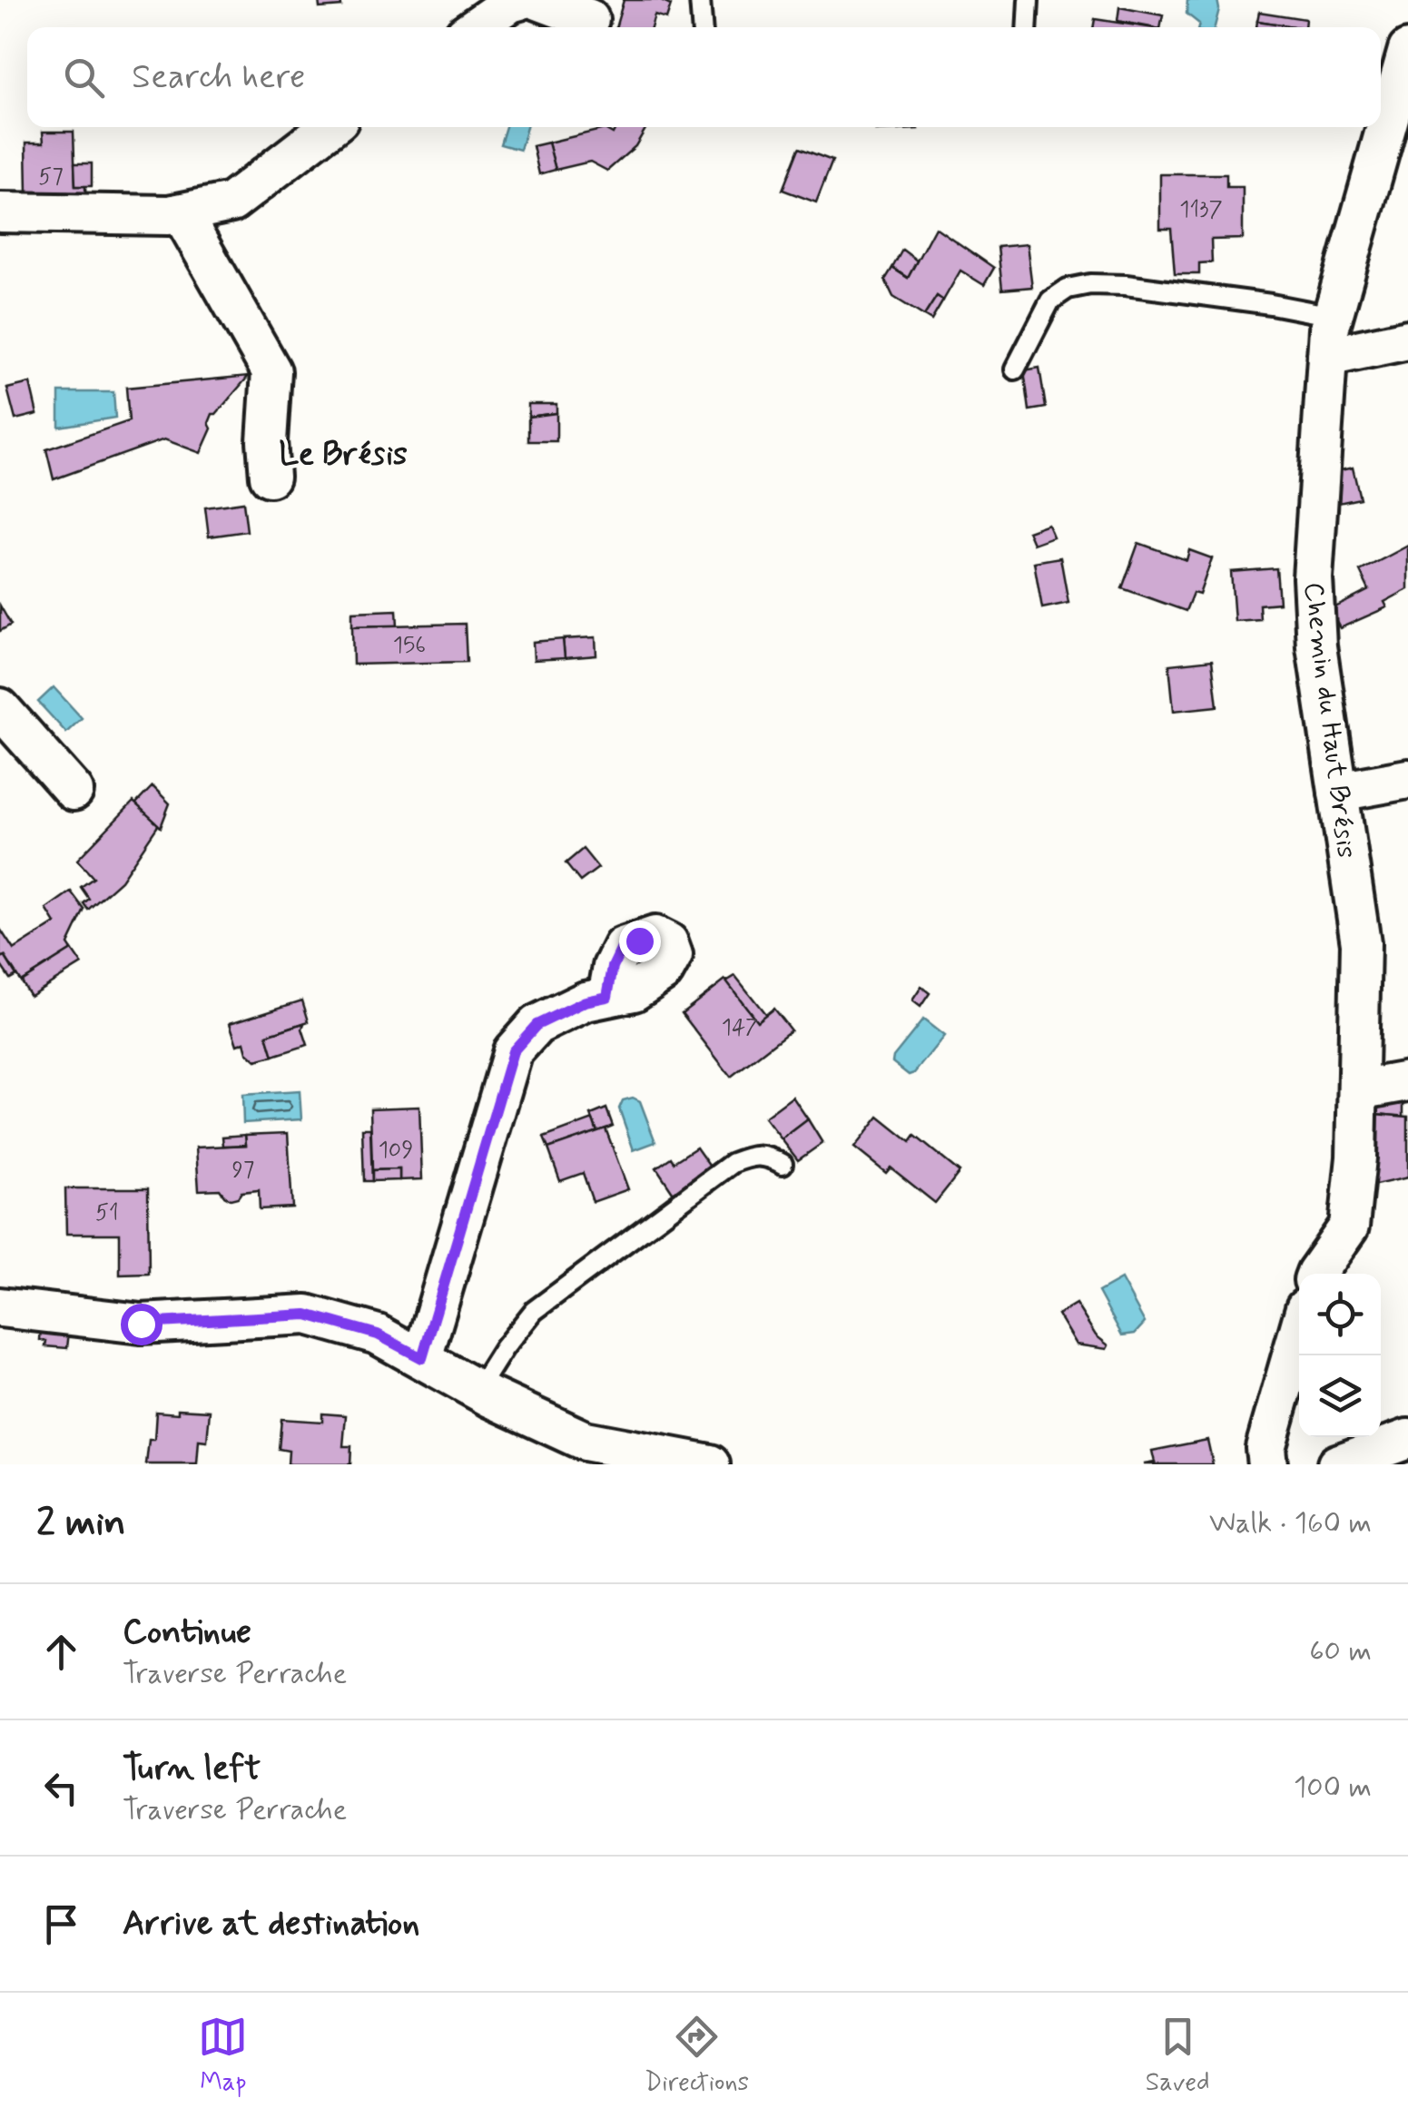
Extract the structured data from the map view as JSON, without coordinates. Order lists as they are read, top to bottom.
{
  "streets": {
    "street": ["Chemin du Haut Brésis"]
  },
  "districts": ["Le Brésis"],
  "house_numbers": [
    "57",
    "1137",
    "156",
    "147",
    "109",
    "97",
    "51"
  ],
  "page": {
    "search": "Search here",
    "heading": ["2 min", "Walk · 160 m"],
    "list": [
      ["Continue", "Traverse Perrache", "60 m"],
      ["Turn left", "Traverse Perrache", "100 m"],
      "Arrive at destination"
    ],
    "nav": ["Map", "Directions", "Saved"]
  }
}
